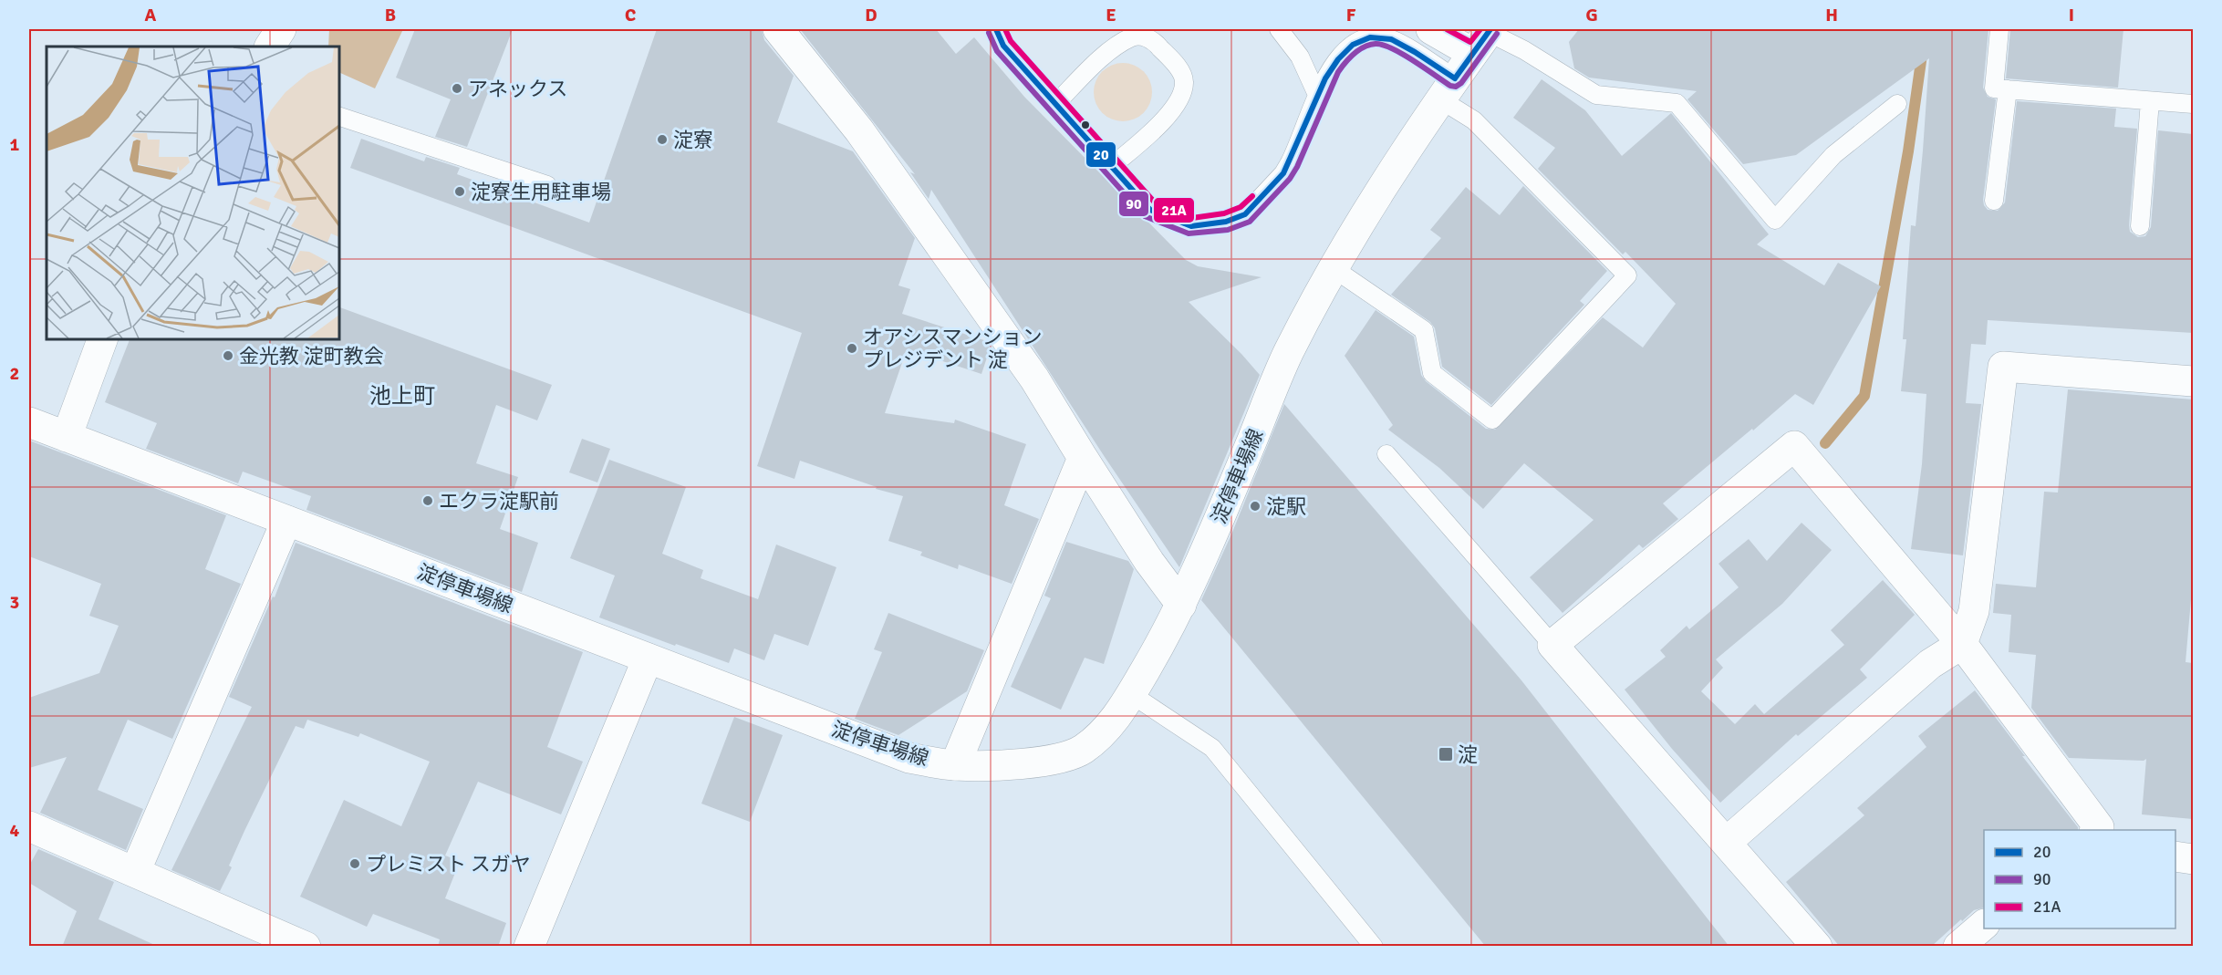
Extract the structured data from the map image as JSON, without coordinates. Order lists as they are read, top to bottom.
{
  "streets": {
    "street": ["淀停車場線"]
  },
  "districts": ["池上町"],
  "places": {
    "other": [
      "アネックス",
      "淀寮",
      "淀寮生用駐車場",
      "オアシスマンション プレジデント 淀",
      "金光教 淀町教会",
      "エクラ淀駅前",
      "淀駅",
      "プレミスト スガヤ"
    ],
    "transit": ["淀"]
  },
  "lines": ["transit line 20", "transit line 21A", "transit line 90"],
  "legend": ["20", "90", "21A"],
  "grid": {
    "columns": [
      "A",
      "B",
      "C",
      "D",
      "E",
      "F",
      "G",
      "H",
      "I"
    ],
    "rows": [
      "1",
      "2",
      "3",
      "4"
    ]
  }
}
